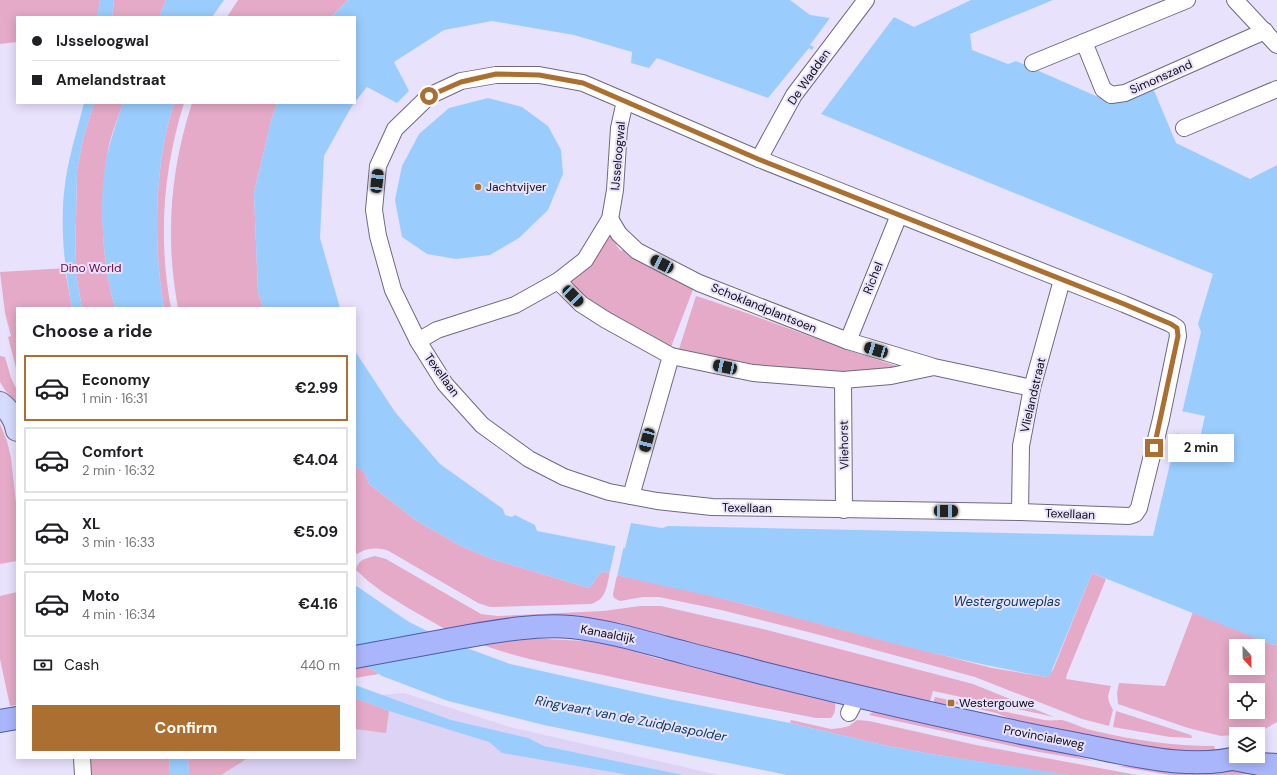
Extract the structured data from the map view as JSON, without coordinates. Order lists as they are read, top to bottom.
{
  "streets": {
    "main road": ["Kanaaldijk", "Provincialeweg"],
    "street": [
      "De Wadden",
      "Simonszand",
      "IJsseloogwal",
      "Richel",
      "Schoklandplantsoen",
      "Texellaan",
      "Vlielandstraat",
      "Vliehorst"
    ]
  },
  "crossings": [
    ["IJsseloogwal", "Schoklandplantsoen"],
    ["IJsseloogwal", "Texellaan"],
    ["Richel", "Schoklandplantsoen"],
    ["Schoklandplantsoen", "Vlielandstraat"],
    ["Schoklandplantsoen", "Vliehorst"],
    ["Texellaan", "Vlielandstraat"],
    ["Texellaan", "Vliehorst"],
    ["Kanaaldijk", "Provincialeweg"]
  ],
  "water": ["Westergouweplas", "Ringvaart van de Zuidplaspolder"],
  "parks": ["Dino World"],
  "places": {
    "other": ["Jachtvijver"],
    "transit": ["Westergouwe"]
  },
  "north": "bottom",
  "page": {
    "banner": ["IJsseloogwal", "Amelandstraat"],
    "heading": "Choose a ride",
    "list": [
      {
        "name": "Economy",
        "note": "1 min · 16:31",
        "value": "€2.99"
      },
      {
        "name": "Comfort",
        "note": "2 min · 16:32",
        "value": "€4.04"
      },
      {
        "name": "XL",
        "note": "3 min · 16:33",
        "value": "€5.09"
      },
      {
        "name": "Moto",
        "note": "4 min · 16:34",
        "value": "€4.16"
      }
    ],
    "bubble": "2 min",
    "pay": ["Cash", "440 m"],
    "buttons": "Confirm"
  }
}
